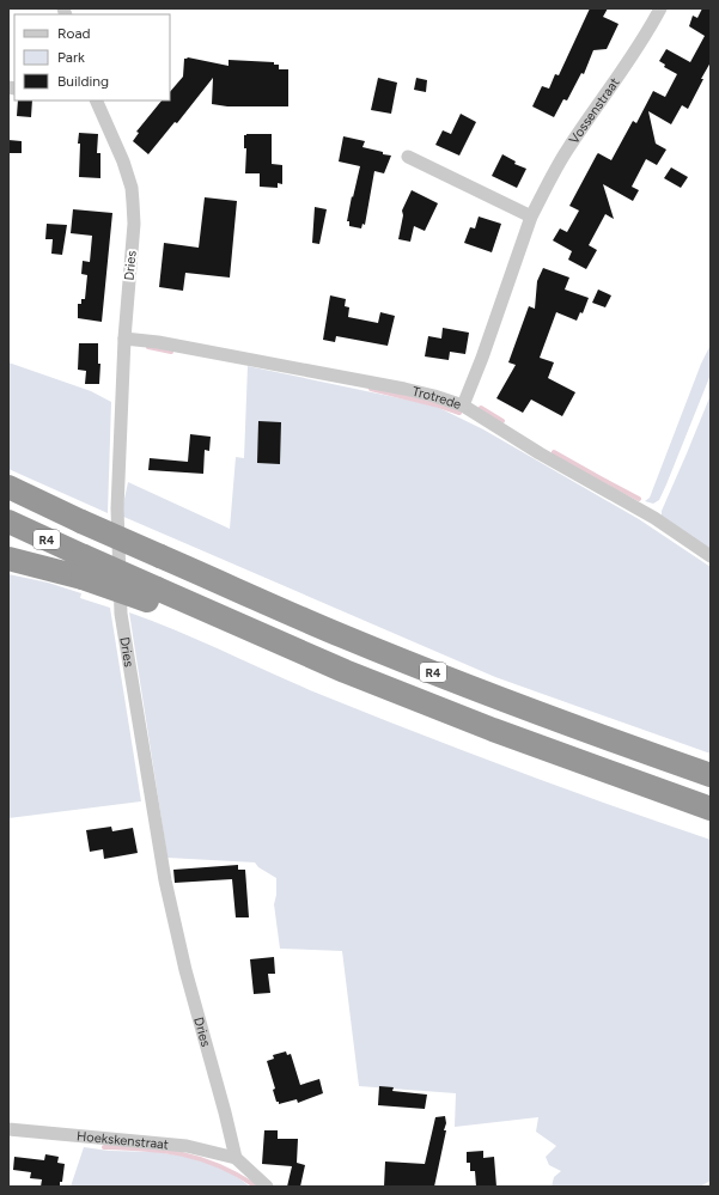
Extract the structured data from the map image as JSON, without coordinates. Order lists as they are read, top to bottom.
{
  "streets": {
    "highway": ["R4"],
    "street": [
      "Vossenstraat",
      "Dries",
      "Trotrede",
      "Hoekskenstraat"
    ]
  },
  "crossings": [
    ["Vossenstraat", "Trotrede"],
    ["Dries", "Trotrede"],
    ["Dries", "Hoekskenstraat"]
  ],
  "legend": ["Road", "Park", "Building"]
}
